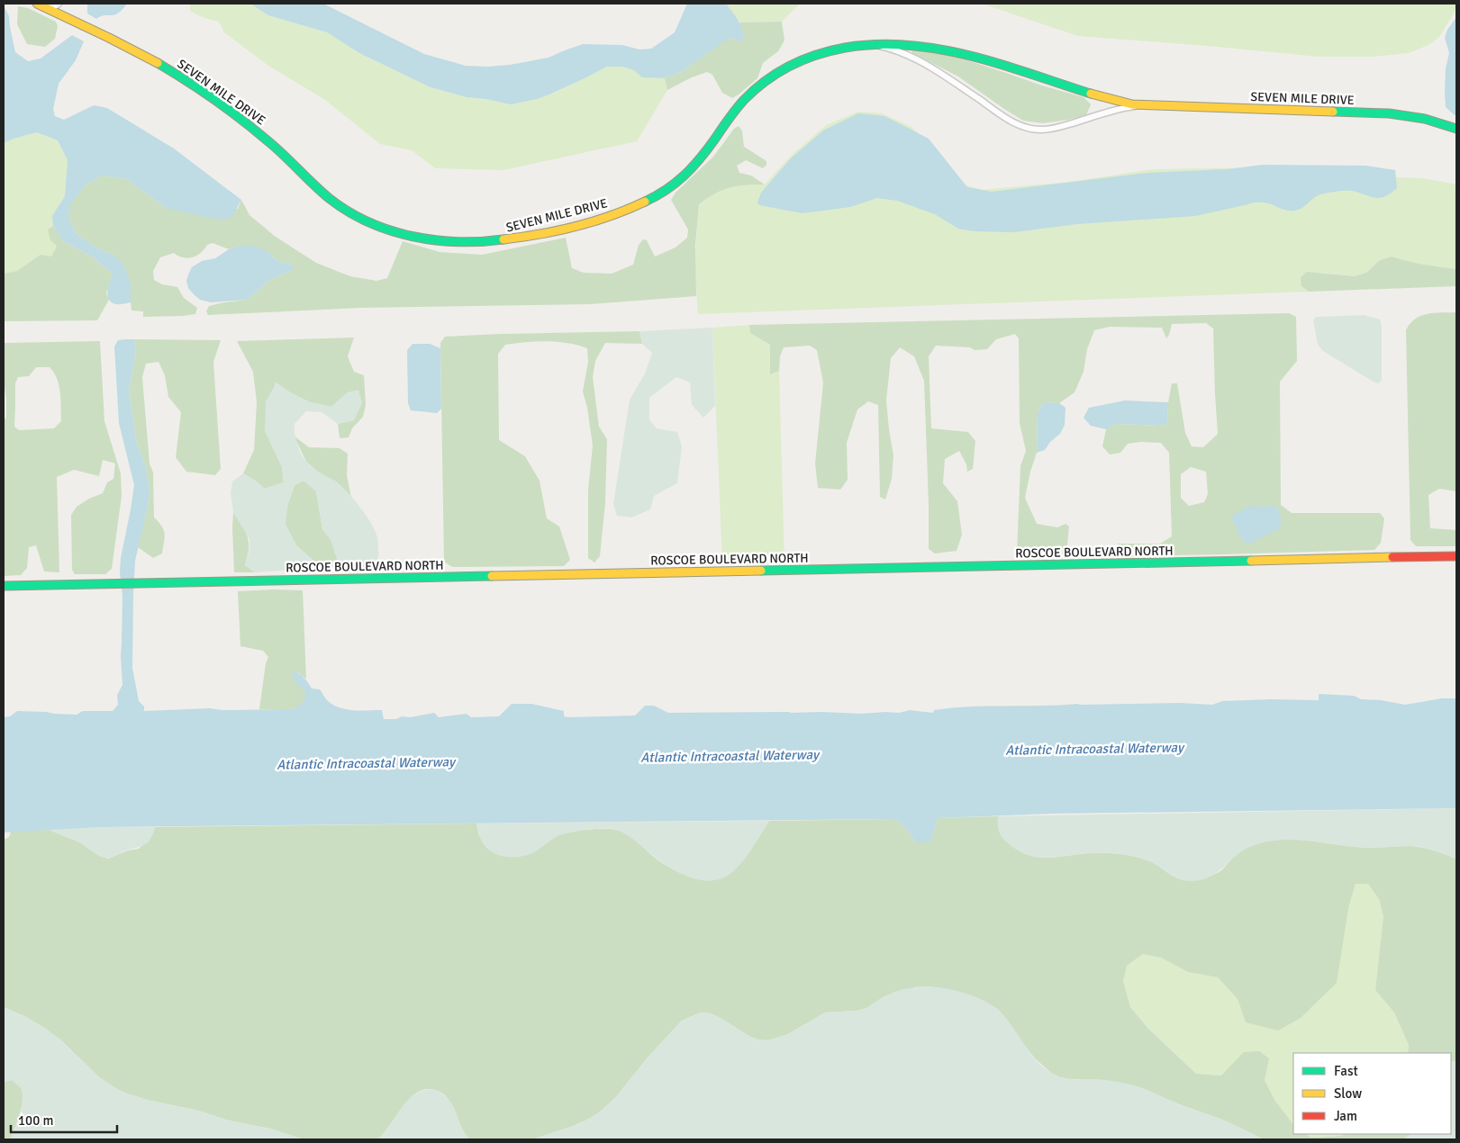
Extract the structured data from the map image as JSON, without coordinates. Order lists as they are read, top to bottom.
{
  "streets": {
    "street": ["SEVEN MILE DRIVE", "ROSCOE BOULEVARD NORTH"]
  },
  "water": ["Atlantic Intracoastal Waterway"],
  "legend": ["Fast", "Slow", "Jam"],
  "scale_bar": "100 m"
}
